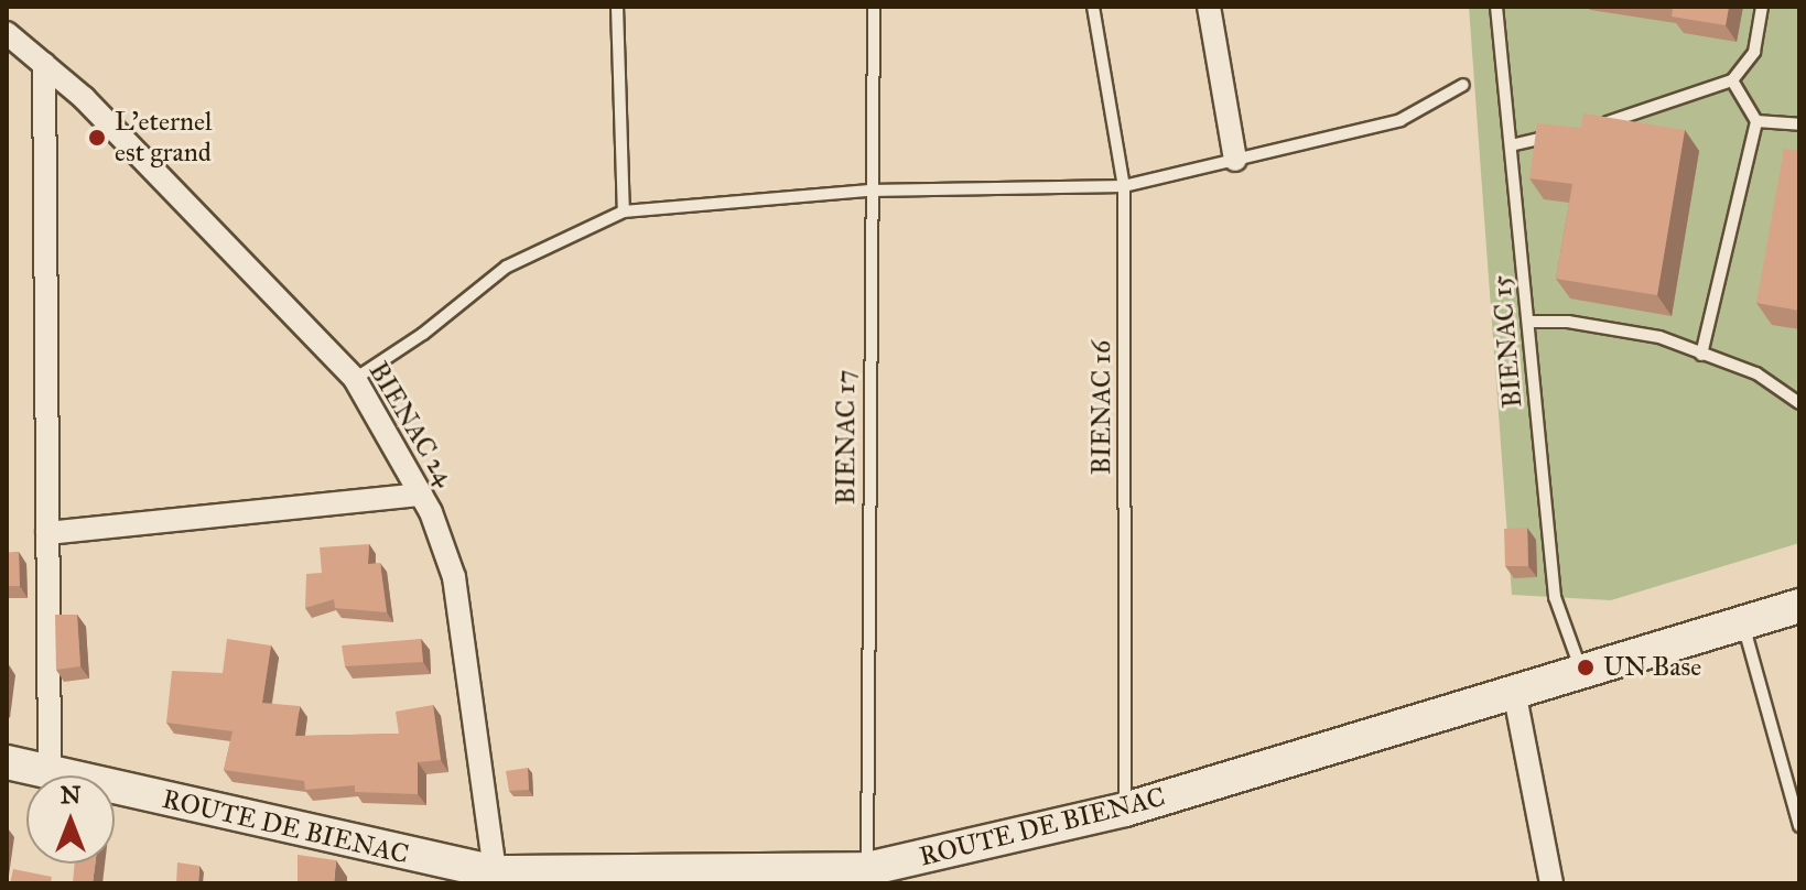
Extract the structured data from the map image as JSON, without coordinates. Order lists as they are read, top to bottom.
{
  "streets": {
    "main road": ["ROUTE DE BIENAC"],
    "street": ["BIENAC 24"],
    "lane": ["BIENAC 15", "BIENAC 16", "BIENAC 17"]
  },
  "crossings": [
    ["BIENAC 15", "ROUTE DE BIENAC"],
    ["BIENAC 16", "ROUTE DE BIENAC"],
    ["BIENAC 24", "ROUTE DE BIENAC"],
    ["BIENAC 17", "ROUTE DE BIENAC"]
  ],
  "places": ["L'eternel est grand", "UN Base"],
  "north": "top"
}
